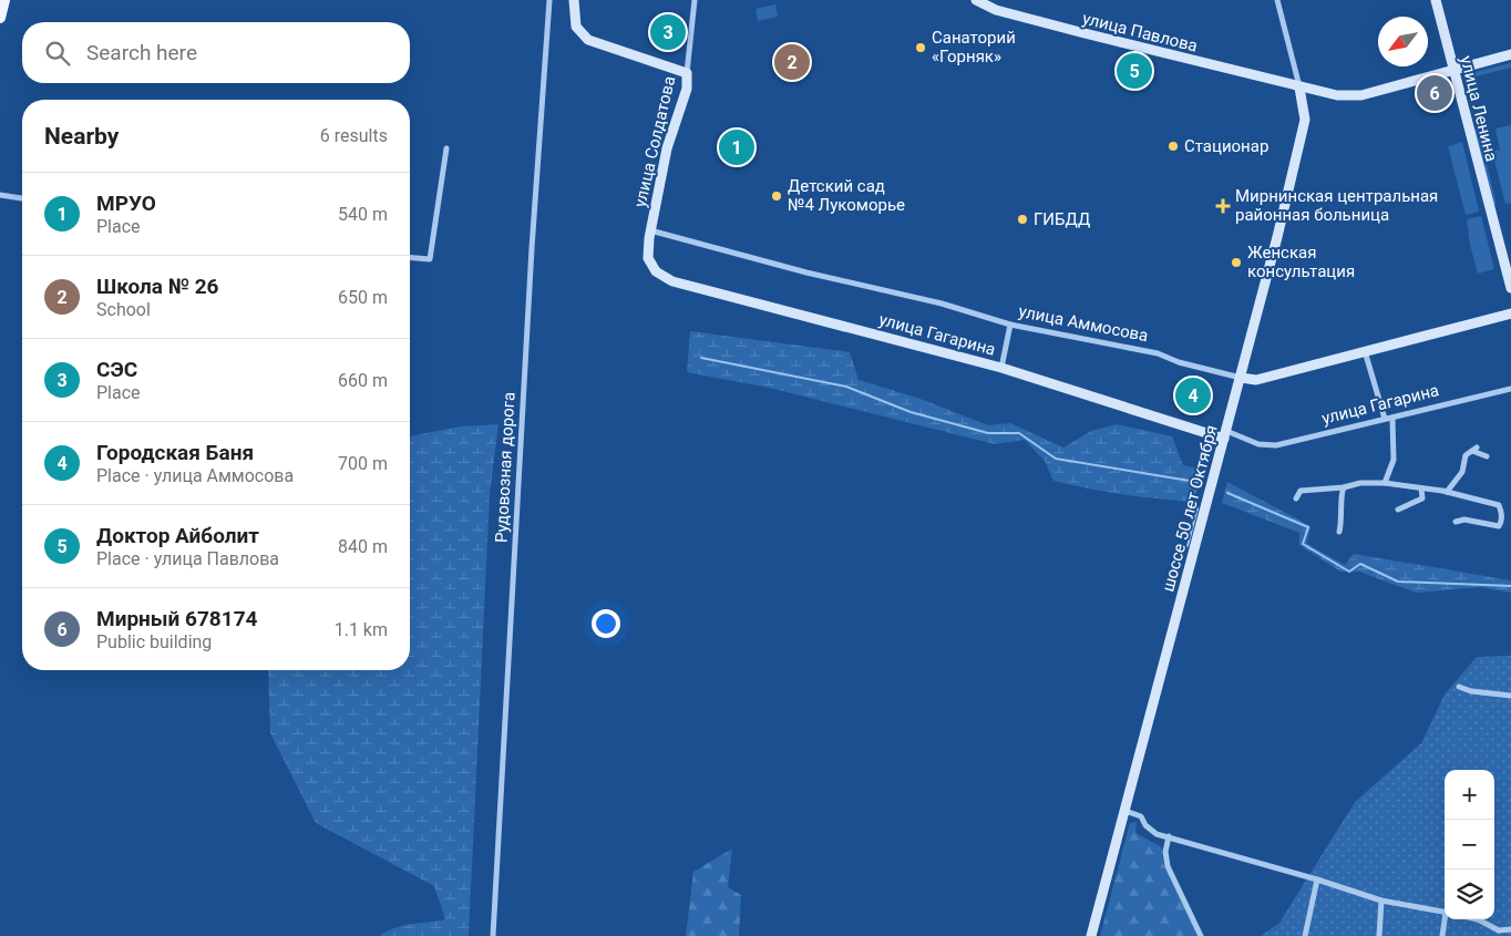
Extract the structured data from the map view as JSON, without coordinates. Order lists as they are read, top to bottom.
{
  "streets": {
    "street": [
      "улица Павлова",
      "улица Ленина",
      "улица Солдатова",
      "улица Аммосова",
      "улица Гагарина",
      "Рудовозная дорога",
      "шоссе 50 лет Октября"
    ]
  },
  "crossings": [
    ["улица Павлова", "улица Ленина"],
    ["улица Павлова", "шоссе 50 лет Октября"],
    ["улица Солдатова", "улица Аммосова"],
    ["улица Солдатова", "улица Гагарина"],
    ["улица Аммосова", "шоссе 50 лет Октября"],
    ["улица Гагарина", "шоссе 50 лет Октября"]
  ],
  "places": {
    "other": [
      "Санаторий «Горняк»",
      "Стационар",
      "Детский сад №4 Лукоморье",
      "ГИБДД",
      "Женская консультация"
    ],
    "health": ["Мирнинская центральная районная больница"]
  },
  "north": "bottom left",
  "page": {
    "pins": [
      "3",
      "2",
      "5",
      "6",
      "1",
      "4"
    ],
    "search": "Search here",
    "heading": ["Nearby", "6 results"],
    "list": [
      {
        "mark": "1",
        "name": "МРУО",
        "note": "Place",
        "value": "540 m"
      },
      {
        "mark": "2",
        "name": "Школа № 26",
        "note": "School",
        "value": "650 m"
      },
      {
        "mark": "3",
        "name": "СЭС",
        "note": "Place",
        "value": "660 m"
      },
      {
        "mark": "4",
        "name": "Городская Баня",
        "note": "Place · улица Аммосова",
        "value": "700 m"
      },
      {
        "mark": "5",
        "name": "Доктор Айболит",
        "note": "Place · улица Павлова",
        "value": "840 m"
      },
      {
        "mark": "6",
        "name": "Мирный 678174",
        "note": "Public building",
        "value": "1.1 km"
      }
    ],
    "map_buttons": ["+", "−"]
  }
}
